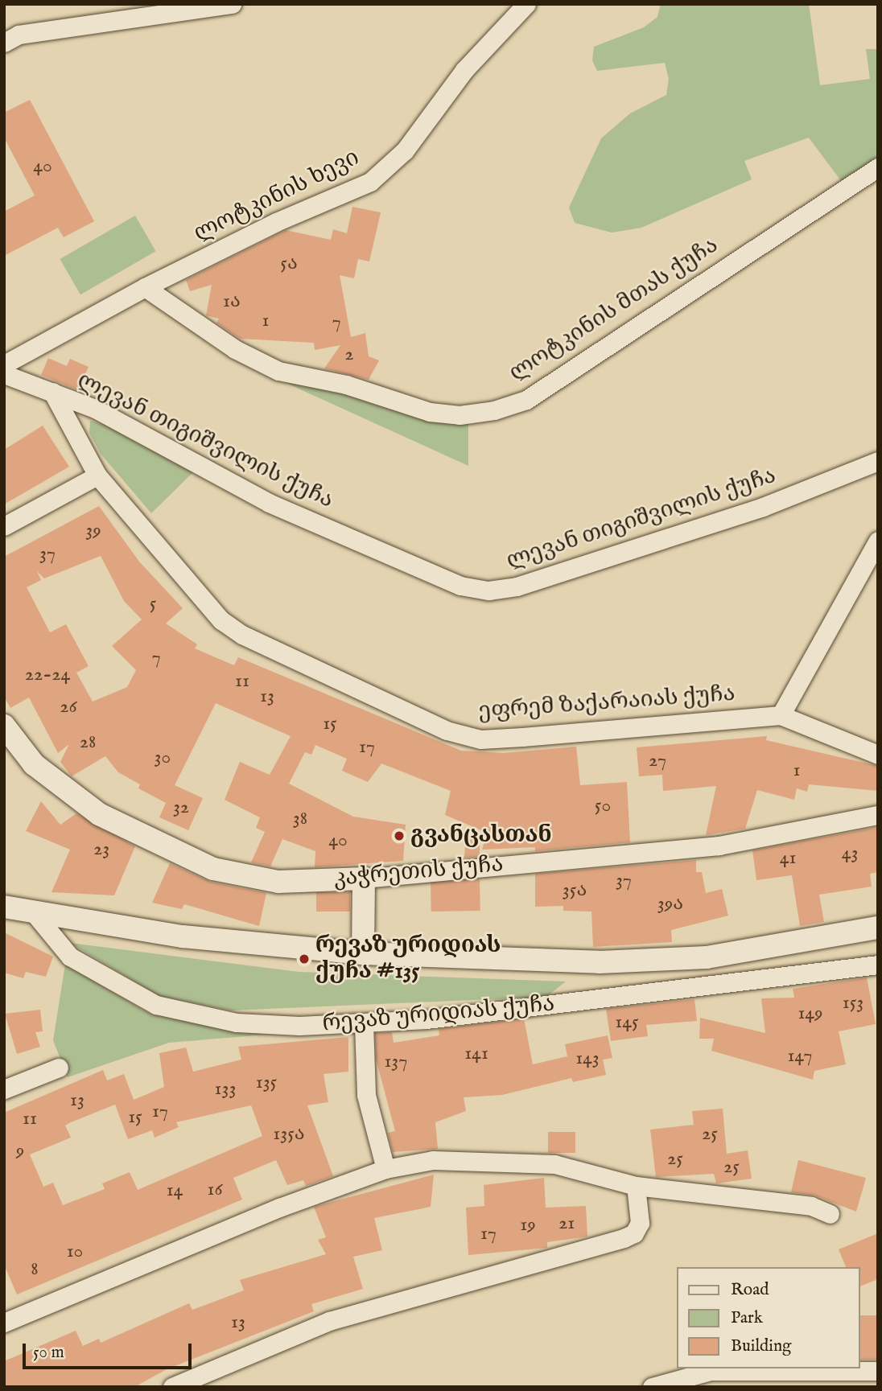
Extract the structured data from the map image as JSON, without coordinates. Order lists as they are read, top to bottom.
{
  "streets": {
    "street": [
      "ლოტკინის ხევი",
      "ლოტკინის მთას ქუჩა",
      "ლევან თიგიშვილის ქუჩა",
      "ეფრემ ზაქარაიას ქუჩა",
      "კაჭრეთის ქუჩა",
      "რევაზ ურიდიას ქუჩა"
    ]
  },
  "crossings": [
    ["ლოტკინის ხევი", "ლოტკინის მთას ქუჩა"],
    ["ლევან თიგიშვილის ქუჩა", "ეფრემ ზაქარაიას ქუჩა"]
  ],
  "places": ["გვანცასთან", "რევაზ ურიდიას ქუჩა #135"],
  "house_numbers": [
    "40",
    "5ა",
    "1ა",
    "1",
    "7",
    "2",
    "39",
    "37",
    "5",
    "7",
    "22-24",
    "11",
    "13",
    "26",
    "15",
    "28",
    "17",
    "30",
    "27",
    "1",
    "50",
    "32",
    "38",
    "40",
    "23",
    "43",
    "41",
    "37",
    "35ა",
    "39ა",
    "153",
    "149",
    "145",
    "141",
    "147",
    "143",
    "137",
    "135",
    "133",
    "13",
    "17",
    "15",
    "11",
    "135ა",
    "25",
    "9",
    "25",
    "25",
    "16",
    "14",
    "21",
    "19",
    "17",
    "10",
    "8",
    "13"
  ],
  "legend": ["Road", "Park", "Building"],
  "scale_bar": "50 m"
}
